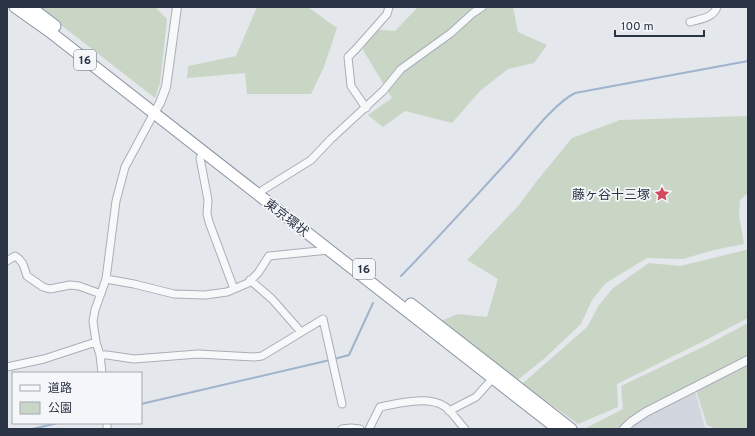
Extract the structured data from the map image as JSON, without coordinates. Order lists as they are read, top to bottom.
{
  "streets": {
    "highway": ["16", "東京環状"]
  },
  "places": {
    "place": ["藤ヶ谷十三塚"]
  },
  "legend": ["道路", "公園"],
  "scale_bar": "100 m"
}
